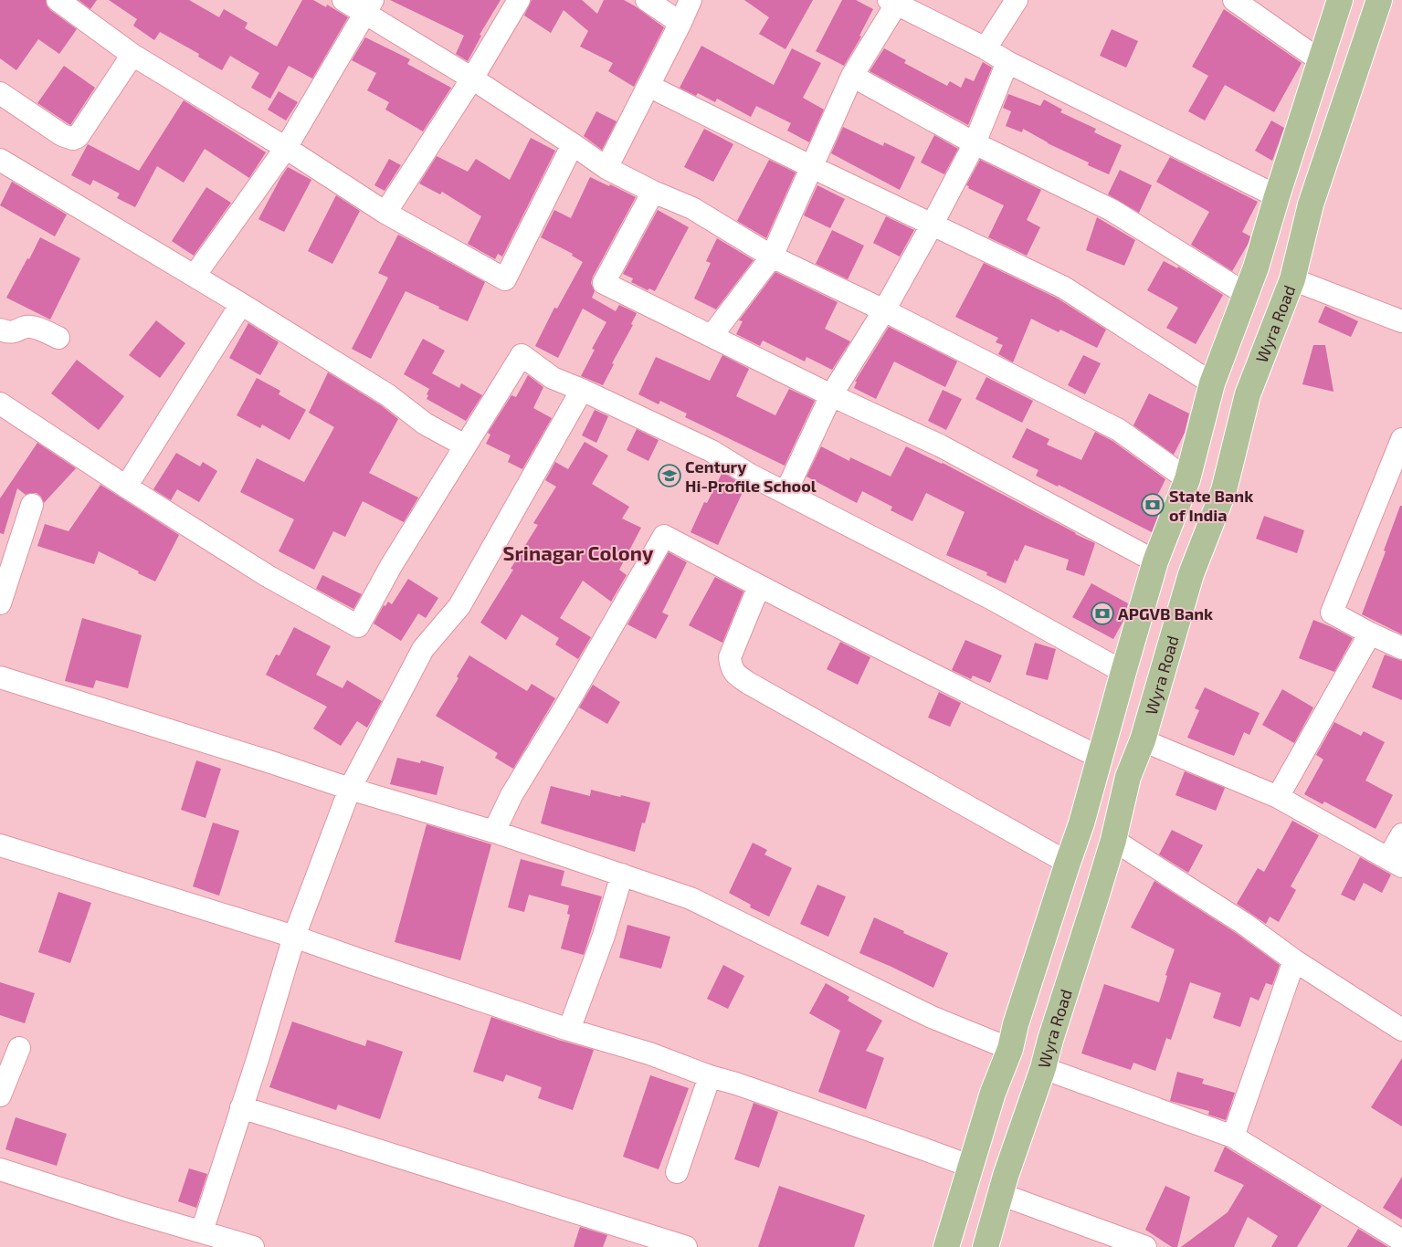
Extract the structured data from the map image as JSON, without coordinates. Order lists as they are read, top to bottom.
{
  "streets": {
    "main road": ["Wyra Road"]
  },
  "districts": ["Srinagar Colony"],
  "places": {
    "school or university": ["Century Hi-Profile School"],
    "bank": ["State Bank of India", "APGVB Bank"]
  }
}
